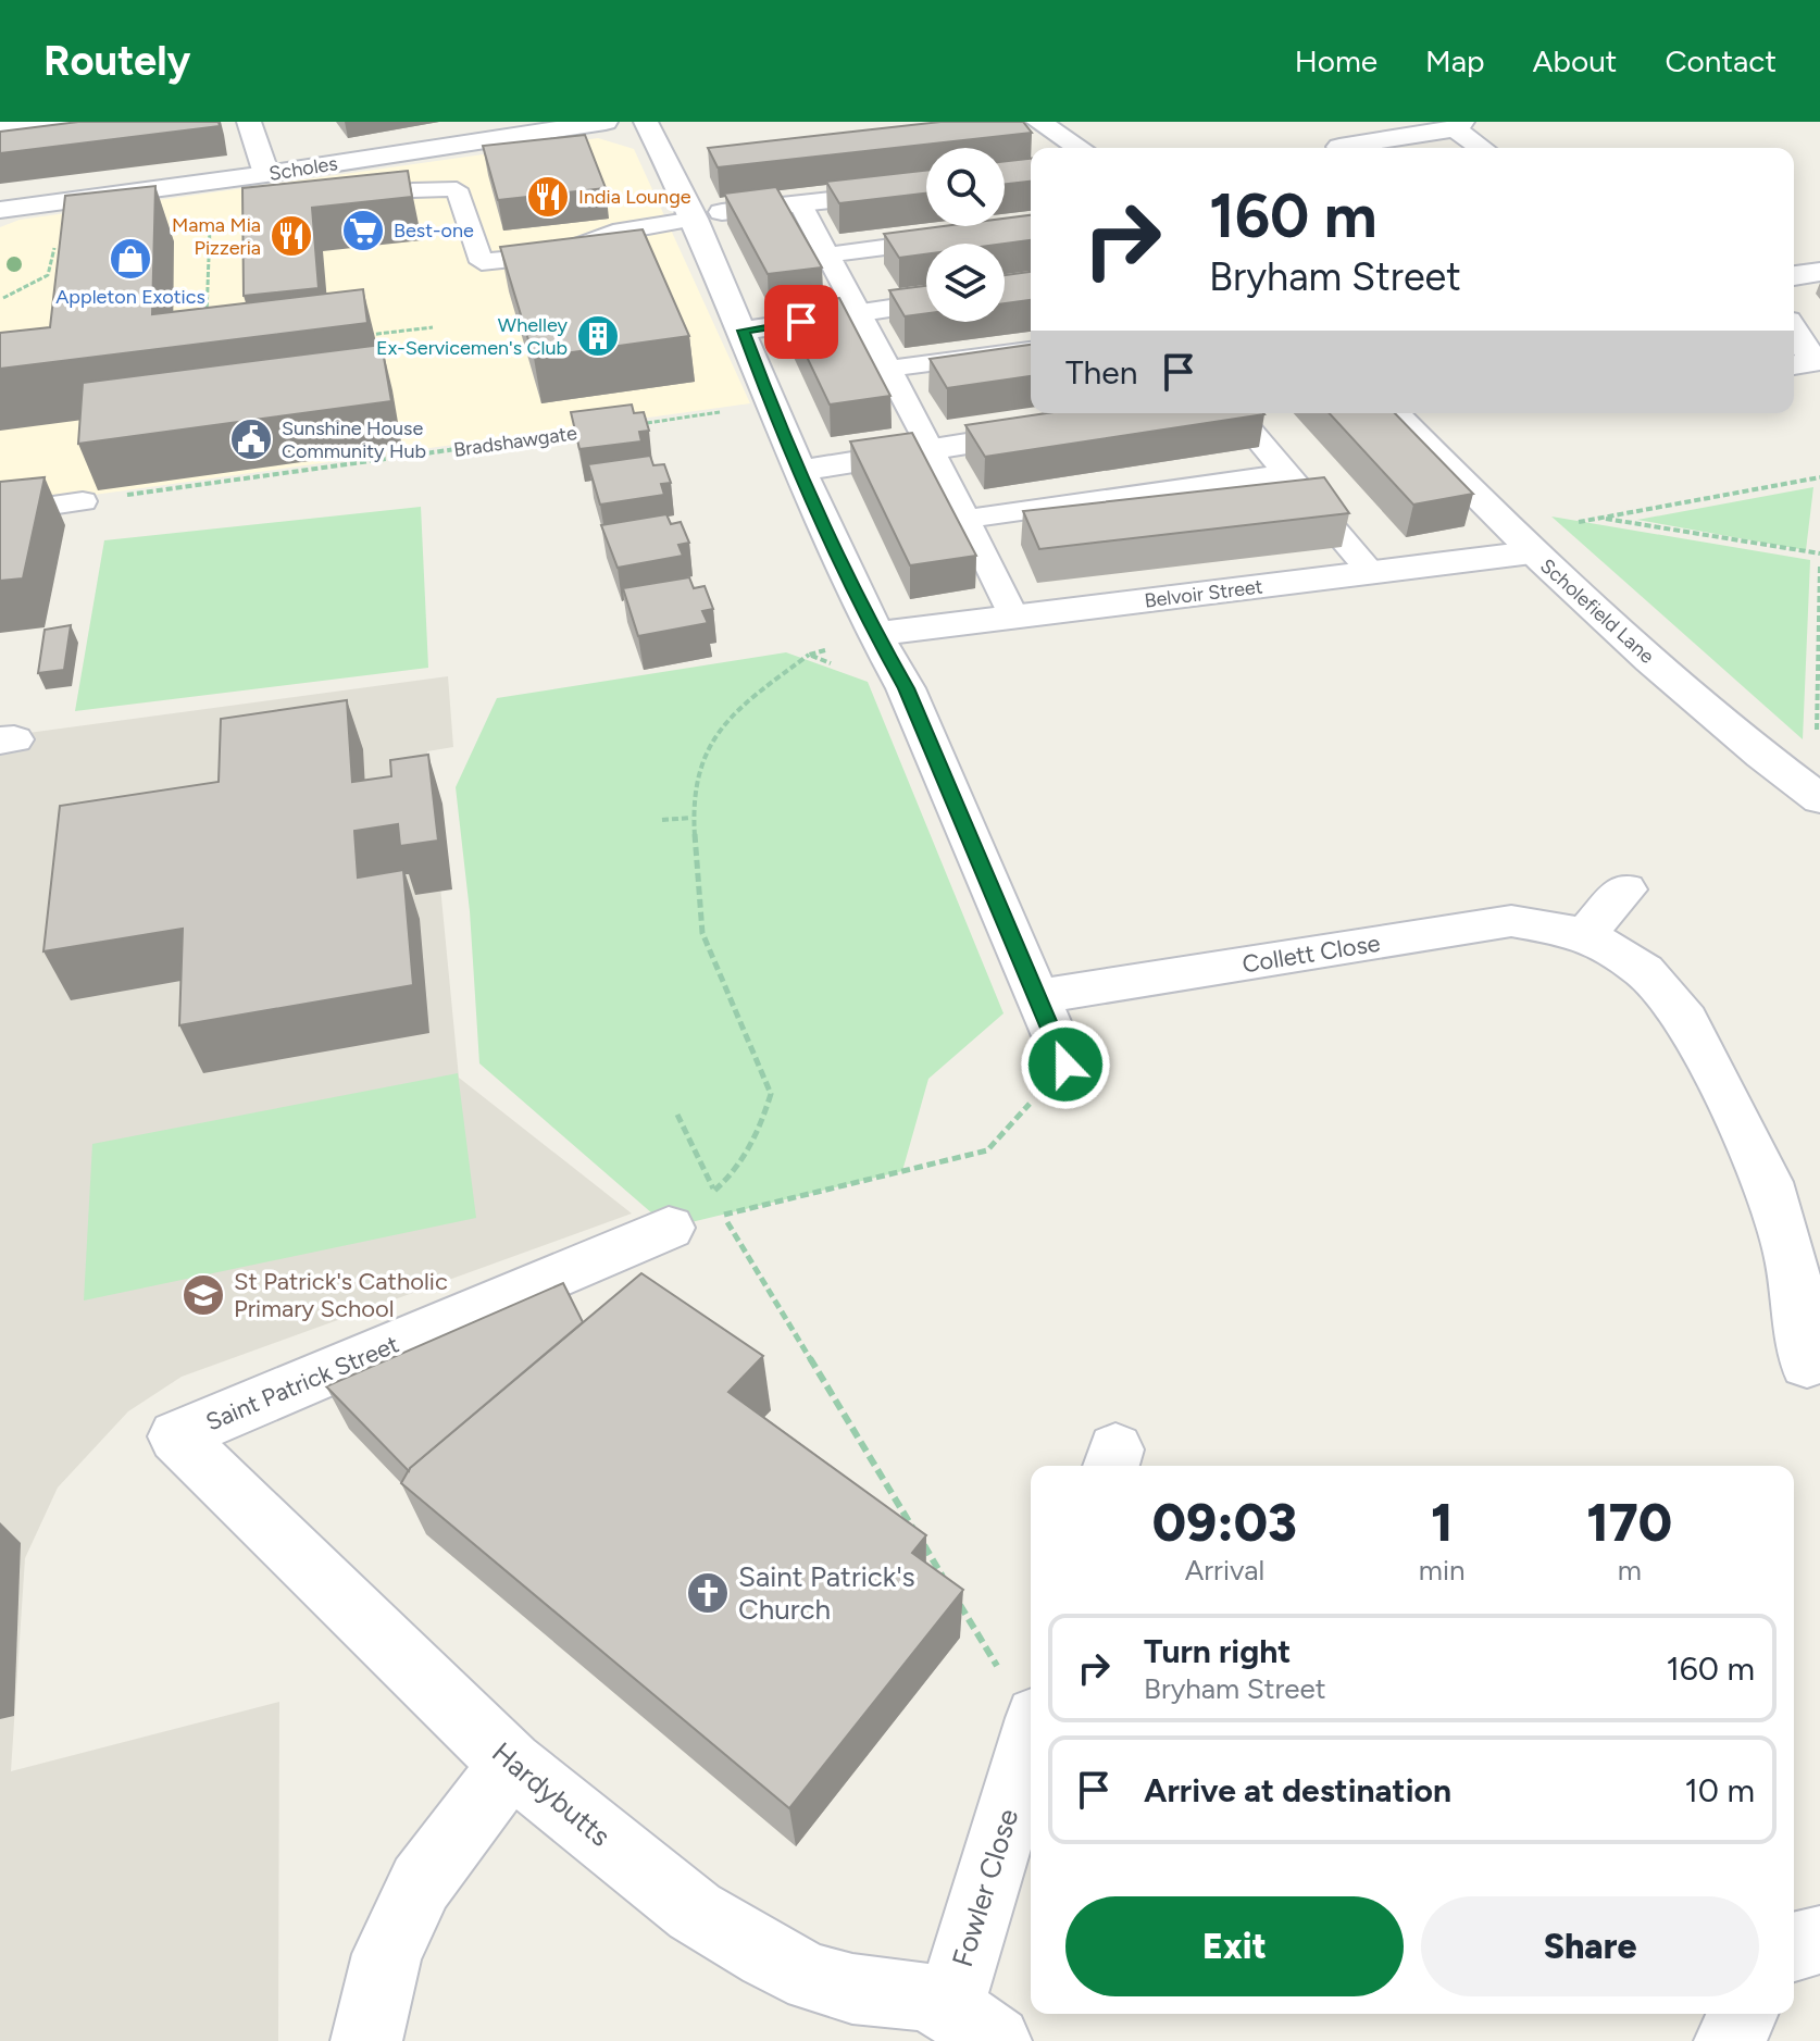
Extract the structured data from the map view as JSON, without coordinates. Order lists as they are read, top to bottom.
{
  "streets": {
    "street": [
      "Scholes",
      "Belvoir Street",
      "Scholefield Lane",
      "Collett Close",
      "Saint Patrick Street",
      "Hardybutts",
      "Fowler Close"
    ],
    "path": ["Bradshawgate"]
  },
  "crossings": [
    ["Belvoir Street", "Scholefield Lane"],
    ["Saint Patrick Street", "Hardybutts"],
    ["Hardybutts", "Fowler Close"]
  ],
  "places": {
    "restaurant": ["India Lounge", "Mama Mia Pizzeria"],
    "supermarket": ["Best-one"],
    "shop": ["Appleton Exotics"],
    "building": ["Whelley Ex-Servicemen's Club"],
    "public building": ["Sunshine House Community Hub"],
    "school or university": ["St Patrick's Catholic Primary School"],
    "church": ["Saint Patrick's Church"]
  },
  "page": {
    "header": "Routely",
    "nav": [
      "Home",
      "Map",
      "About",
      "Contact"
    ],
    "turn": ["160 m", "Bryham Street"],
    "then": "Then",
    "eta": [
      "09:03",
      "Arrival",
      "1",
      "min",
      "170",
      "m"
    ],
    "list": [
      {
        "name": "Turn right",
        "note": "Bryham Street",
        "value": "160 m"
      },
      {
        "name": "Arrive at destination",
        "value": "10 m"
      }
    ],
    "buttons": ["Exit", "Share"]
  }
}
